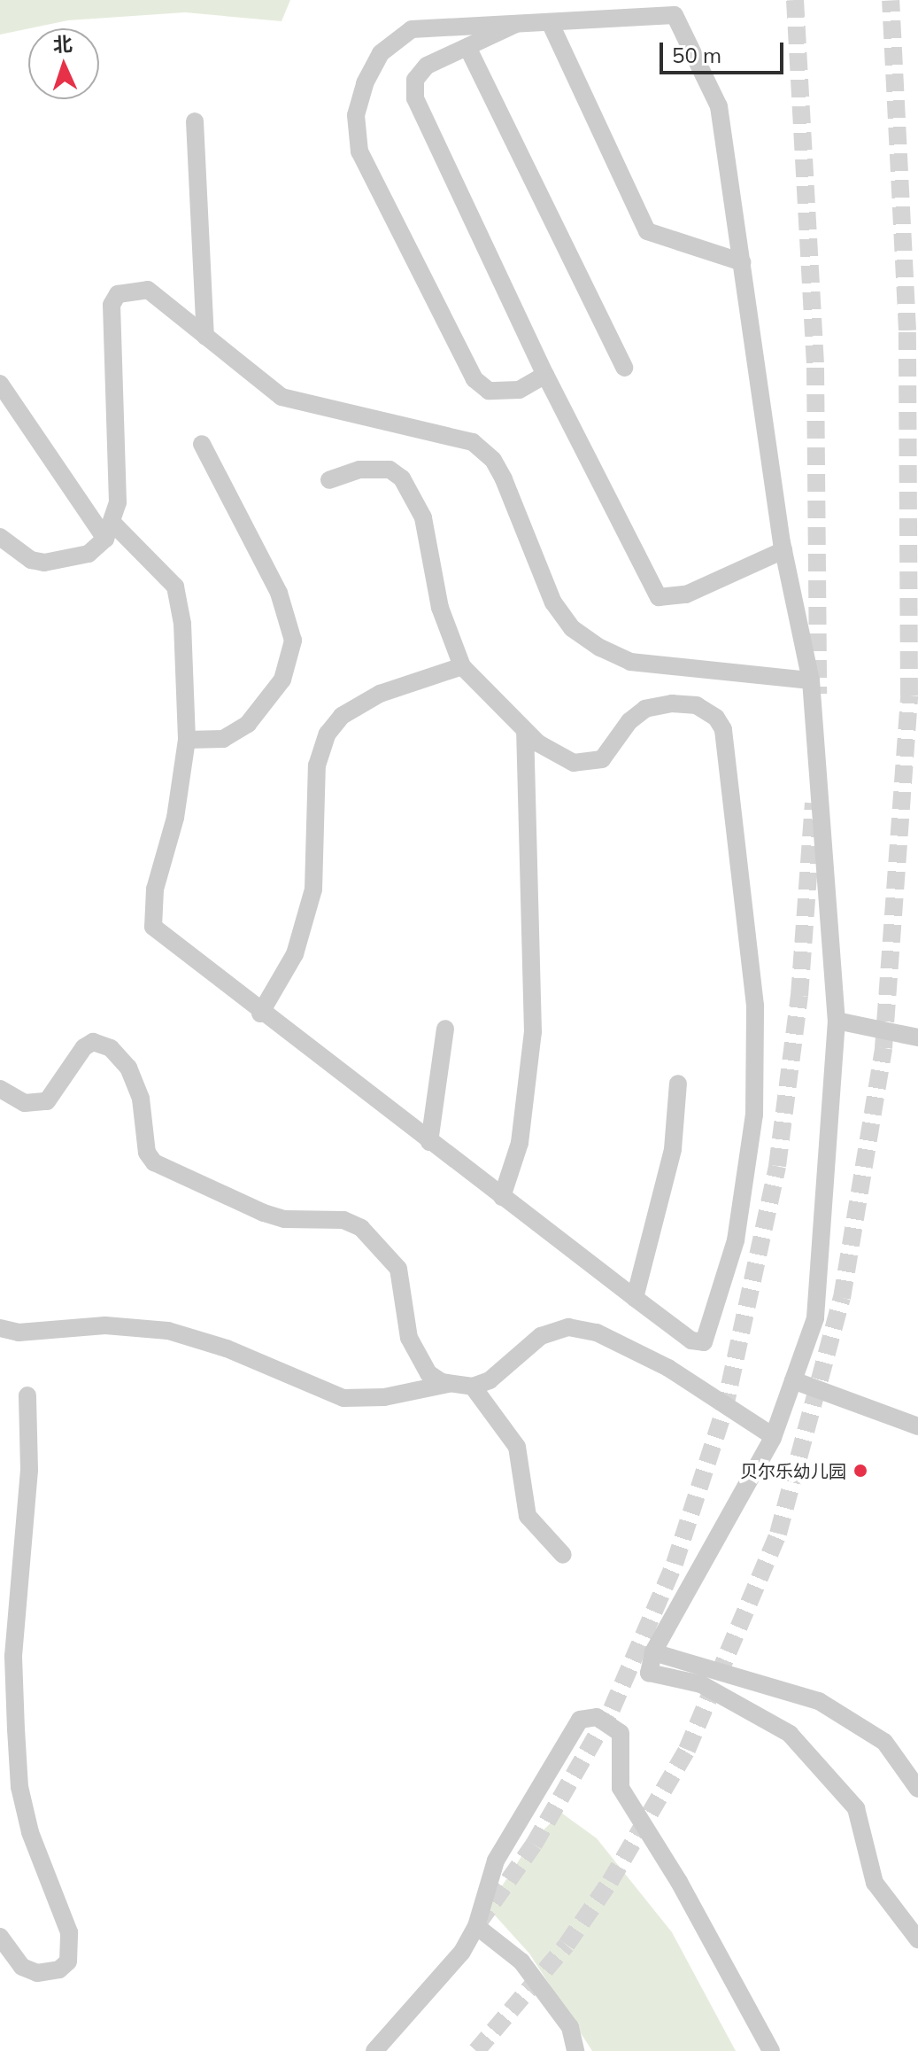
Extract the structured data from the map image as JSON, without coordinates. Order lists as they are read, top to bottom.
{
  "places": ["贝尔乐幼儿园"],
  "scale_bar": "50 m",
  "north": "top"
}
